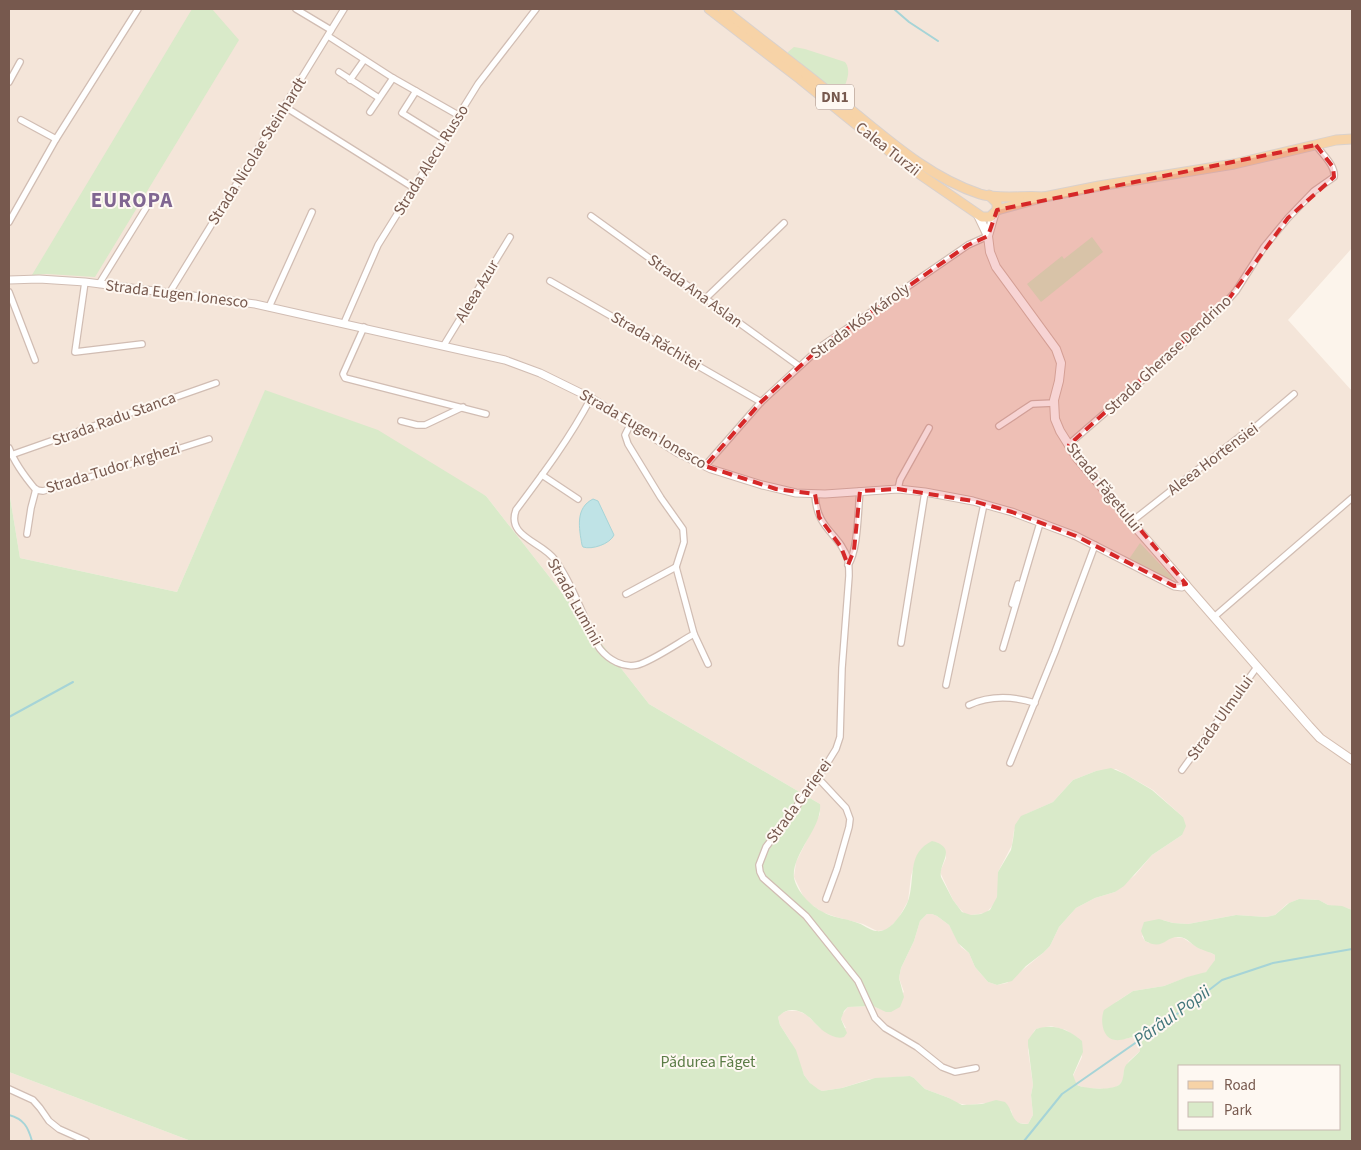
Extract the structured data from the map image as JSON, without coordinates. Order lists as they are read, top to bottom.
{
  "streets": {
    "main road": ["DN1", "Calea Turzii", "Strada Făgetului"],
    "street": [
      "Strada Nicolae Steinhardt",
      "Strada Alecu Russo",
      "Aleea Azur",
      "Strada Ana Aslan",
      "Strada Eugen Ionesco",
      "Strada Kós Károly",
      "Strada Răchitei",
      "Strada Gherase Dendrino",
      "Strada Radu Stanca",
      "Aleea Hortensiei",
      "Strada Tudor Arghezi",
      "Strada Luminii",
      "Strada Ulmului",
      "Strada Carierei"
    ]
  },
  "crossings": [
    ["Calea Turzii", "Strada Gherase Dendrino"],
    ["Calea Turzii", "Strada Făgetului"],
    ["Strada Nicolae Steinhardt", "Strada Eugen Ionesco"],
    ["Strada Alecu Russo", "Strada Eugen Ionesco"],
    ["Aleea Azur", "Strada Eugen Ionesco"],
    ["Strada Ana Aslan", "Strada Kós Károly"],
    ["Strada Eugen Ionesco", "Strada Kós Károly"],
    ["Strada Eugen Ionesco", "Strada Făgetului"],
    ["Strada Eugen Ionesco", "Strada Luminii"],
    ["Strada Eugen Ionesco", "Strada Carierei"],
    ["Strada Kós Károly", "Strada Răchitei"],
    ["Strada Kós Károly", "Strada Făgetului"],
    ["Strada Gherase Dendrino", "Strada Făgetului"],
    ["Strada Radu Stanca", "Strada Tudor Arghezi"],
    ["Aleea Hortensiei", "Strada Făgetului"],
    ["Strada Făgetului", "Strada Ulmului"]
  ],
  "districts": ["EUROPA"],
  "water": ["Pârâul Popii"],
  "parks": ["Pădurea Făget"],
  "legend": ["Road", "Park"]
}
